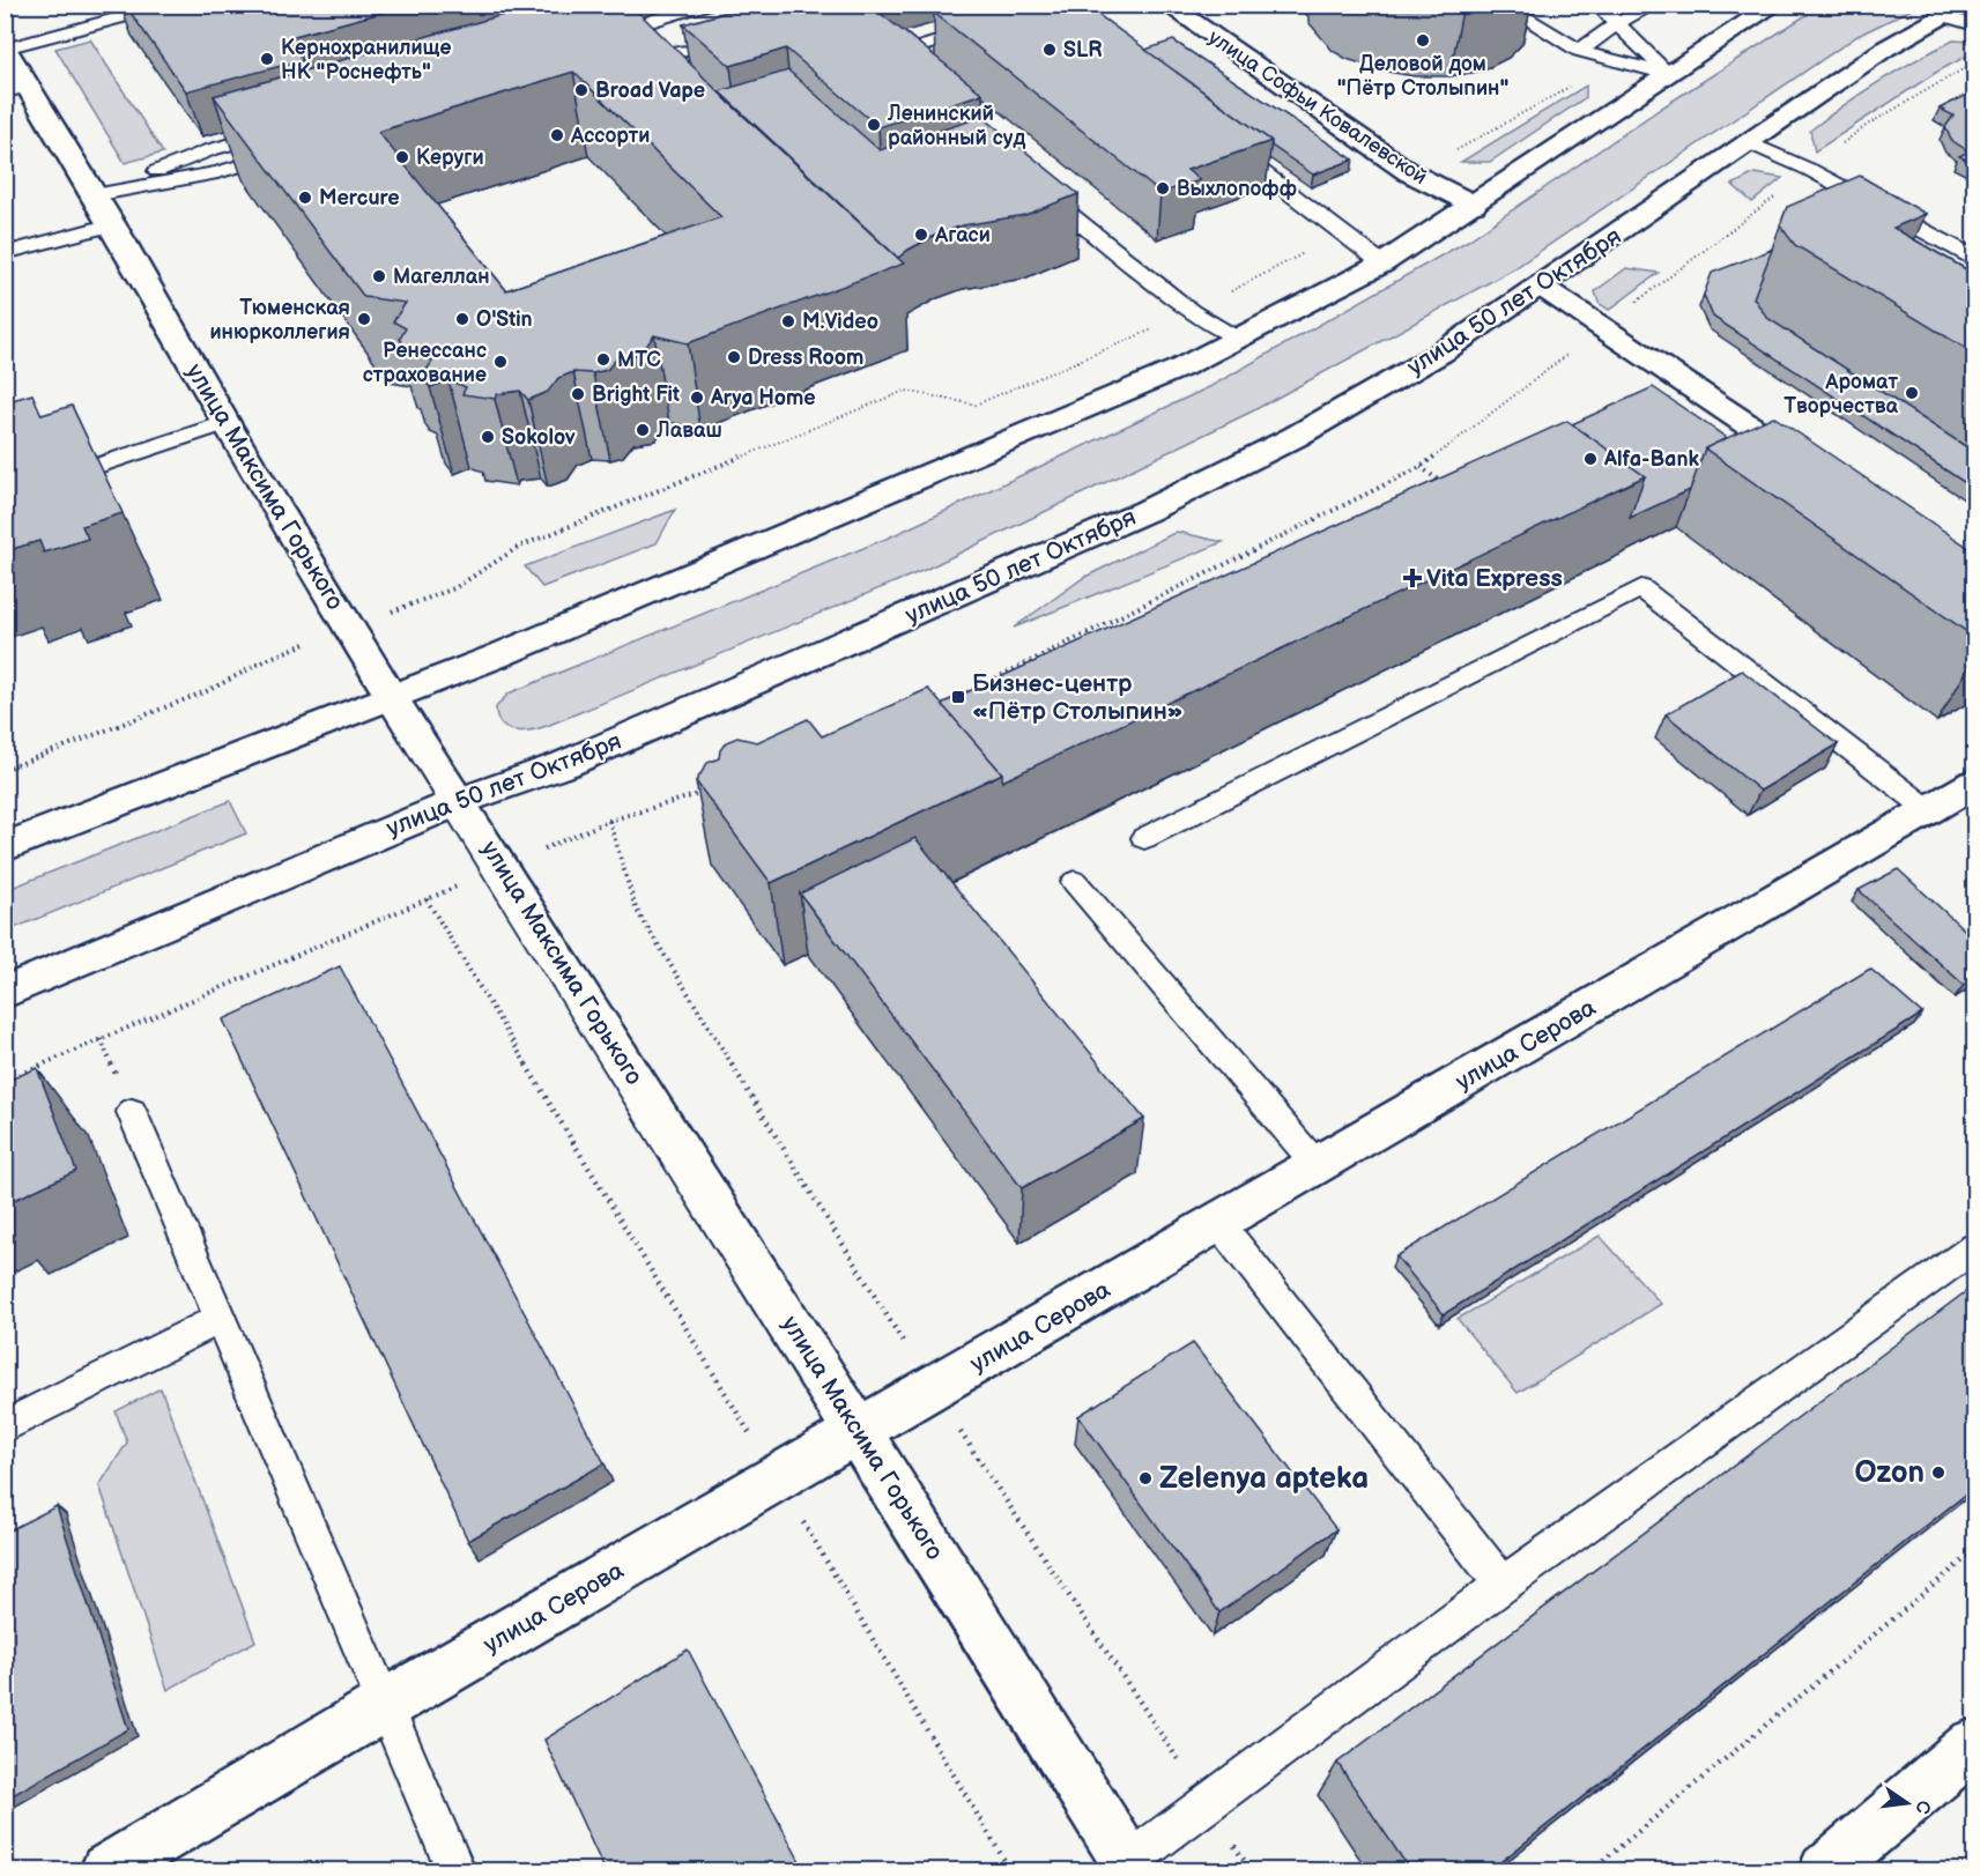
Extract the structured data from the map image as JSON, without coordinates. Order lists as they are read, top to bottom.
{
  "streets": {
    "street": [
      "улица Софьи Ковалевской",
      "улица 50 лет Октября",
      "улица Максима Горького",
      "улица Серова"
    ]
  },
  "crossings": [
    ["улица 50 лет Октября", "улица Максима Горького"],
    ["улица Максима Горького", "улица Серова"]
  ],
  "places": {
    "other": [
      "Деловой дом \"Пётр Столыпин\"",
      "SLR",
      "Кернохранилище НК \"Роснефть\"",
      "Broad Vape",
      "Ленинский районный суд",
      "Ассорти",
      "Керуги",
      "Выхлопофф",
      "Mercure",
      "Агаси",
      "Магеллан",
      "Тюменская инюрколлегия",
      "O'Stin",
      "M.Video",
      "Dress Room",
      "МТС",
      "Ренессанс страхование",
      "Аромат Творчества",
      "Bright Fit",
      "Arya Home",
      "Лаваш",
      "Sokolov",
      "Alfa-Bank",
      "Ozon",
      "Zelenya apteka"
    ],
    "health": ["Vita Express"],
    "transit": ["Бизнес-центр «Пётр Столыпин»"]
  },
  "north": "right"
}
